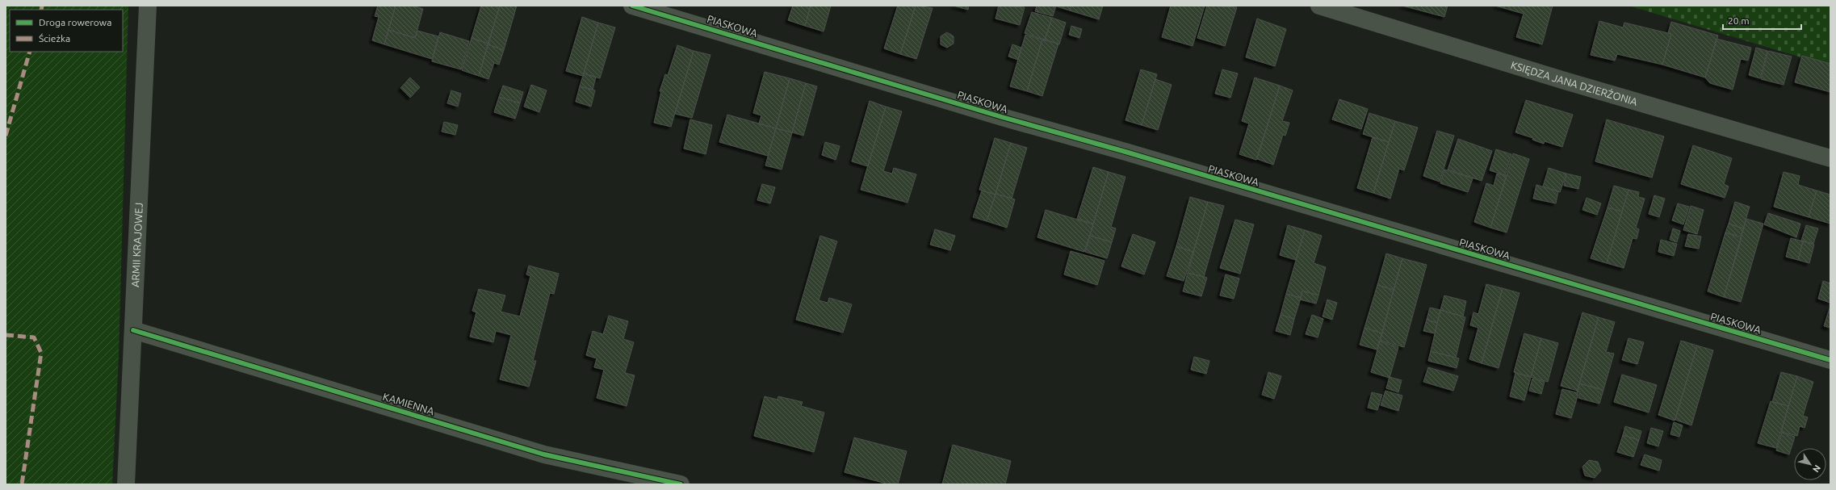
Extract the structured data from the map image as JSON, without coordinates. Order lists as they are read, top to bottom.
{
  "streets": {
    "street": [
      "PIASKOWA",
      "KSIĘDZA JANA DZIERŻONIA",
      "ARMII KRAJOWEJ",
      "KAMIENNA"
    ]
  },
  "crossings": [
    ["ARMII KRAJOWEJ", "KAMIENNA"]
  ],
  "legend": ["Droga rowerowa", "Ścieżka"],
  "scale_bar": "20 m",
  "north": "bottom right"
}
